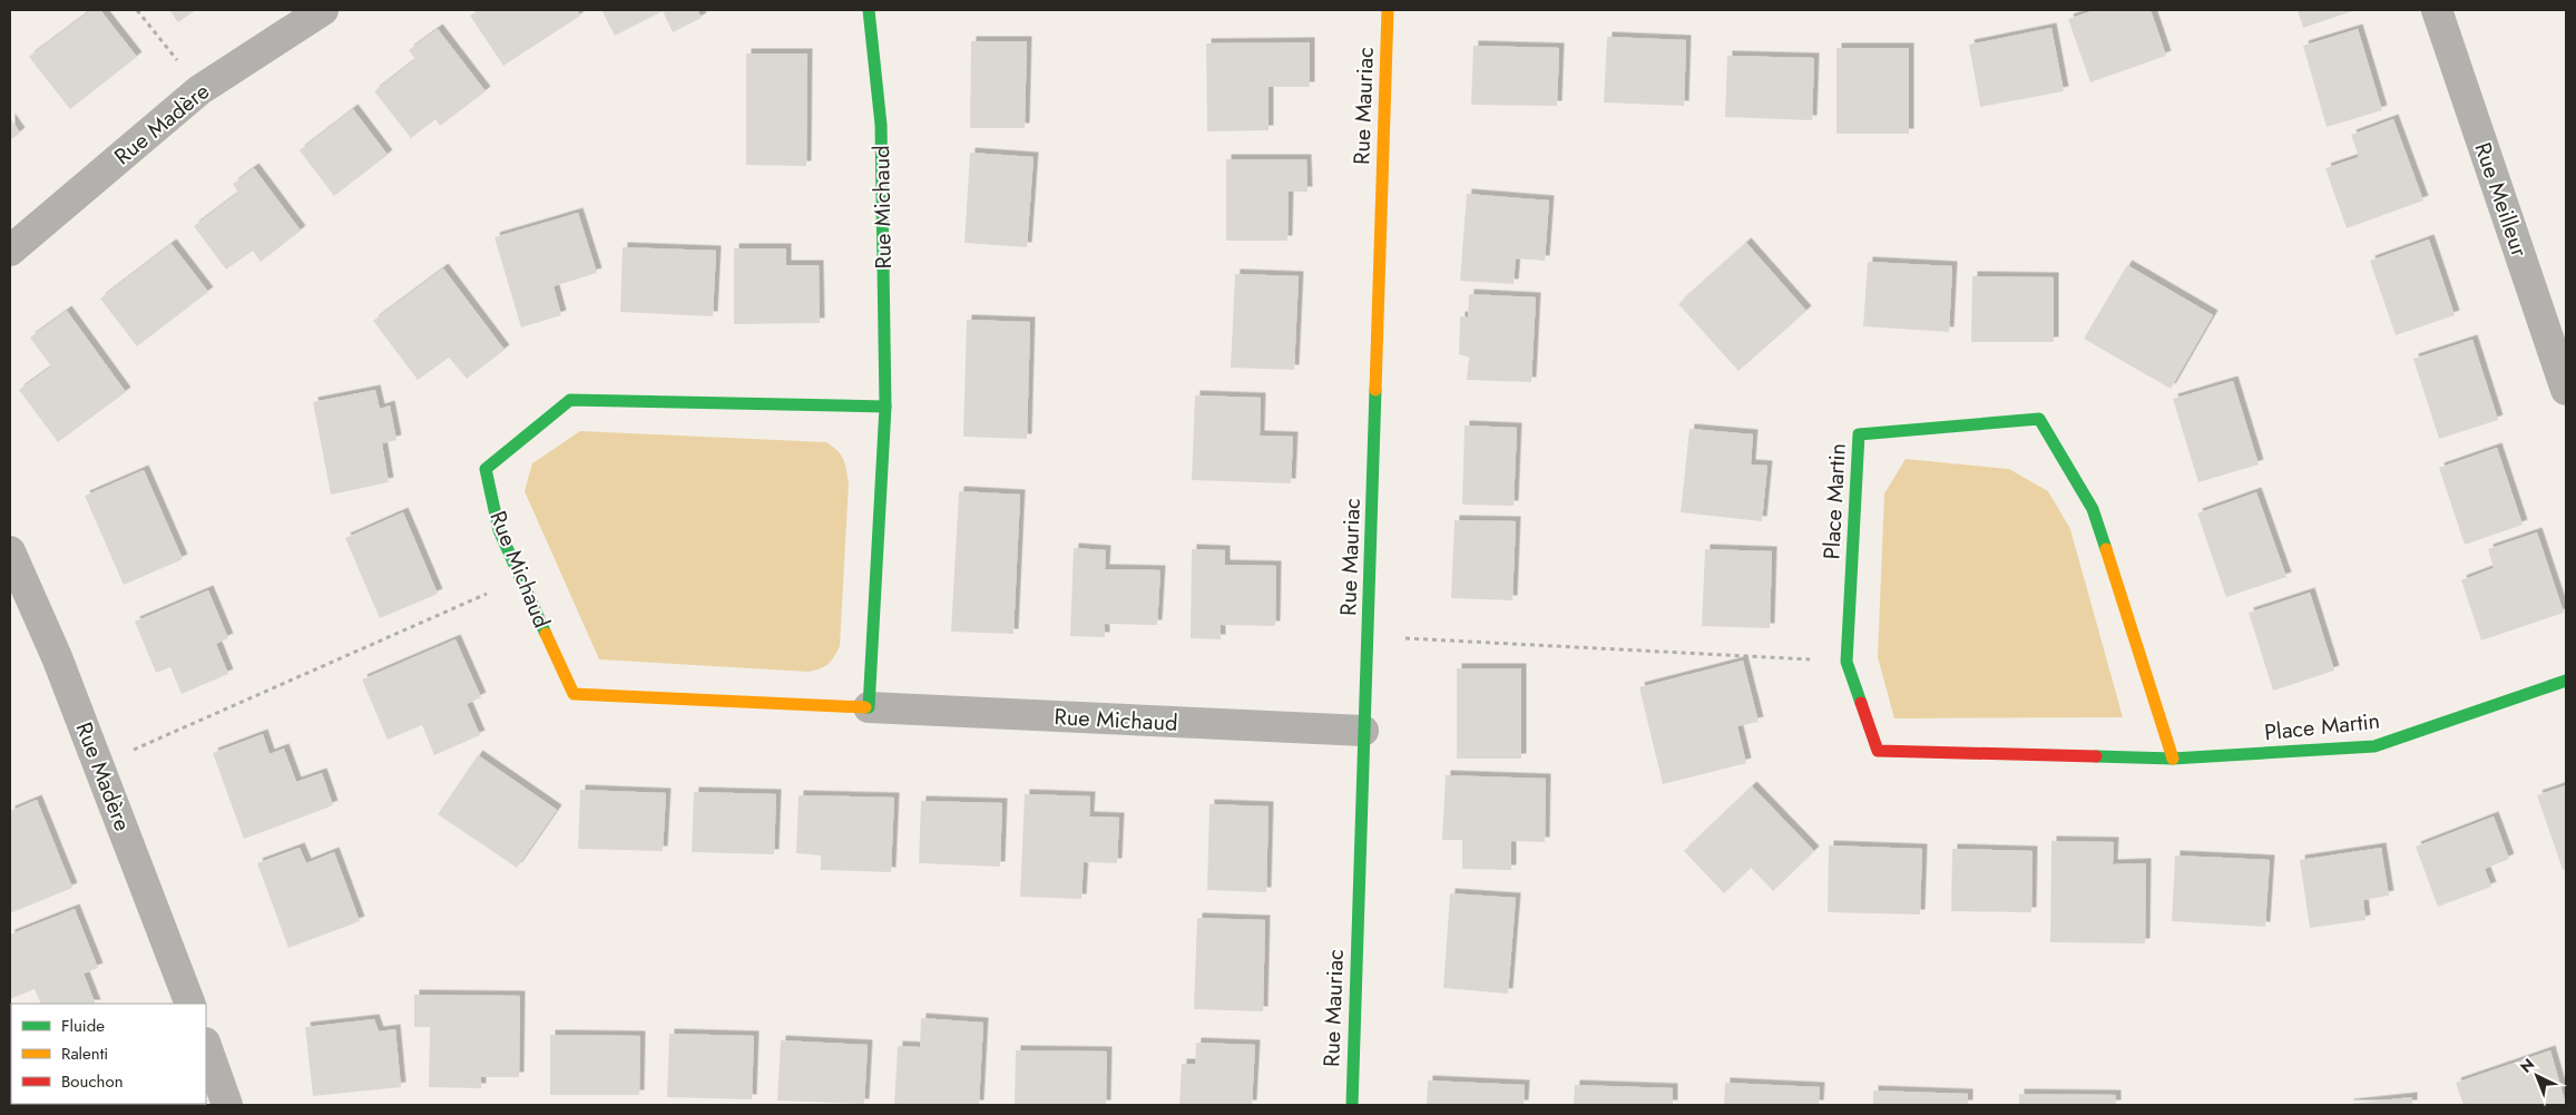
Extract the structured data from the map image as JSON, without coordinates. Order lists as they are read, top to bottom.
{
  "streets": {
    "street": [
      "Rue Mauriac",
      "Rue Madère",
      "Rue Meilleur",
      "Rue Michaud",
      "Place Martin"
    ]
  },
  "crossings": [
    ["Rue Mauriac", "Rue Michaud"]
  ],
  "legend": ["Fluide", "Ralenti", "Bouchon"],
  "north": "top left"
}
